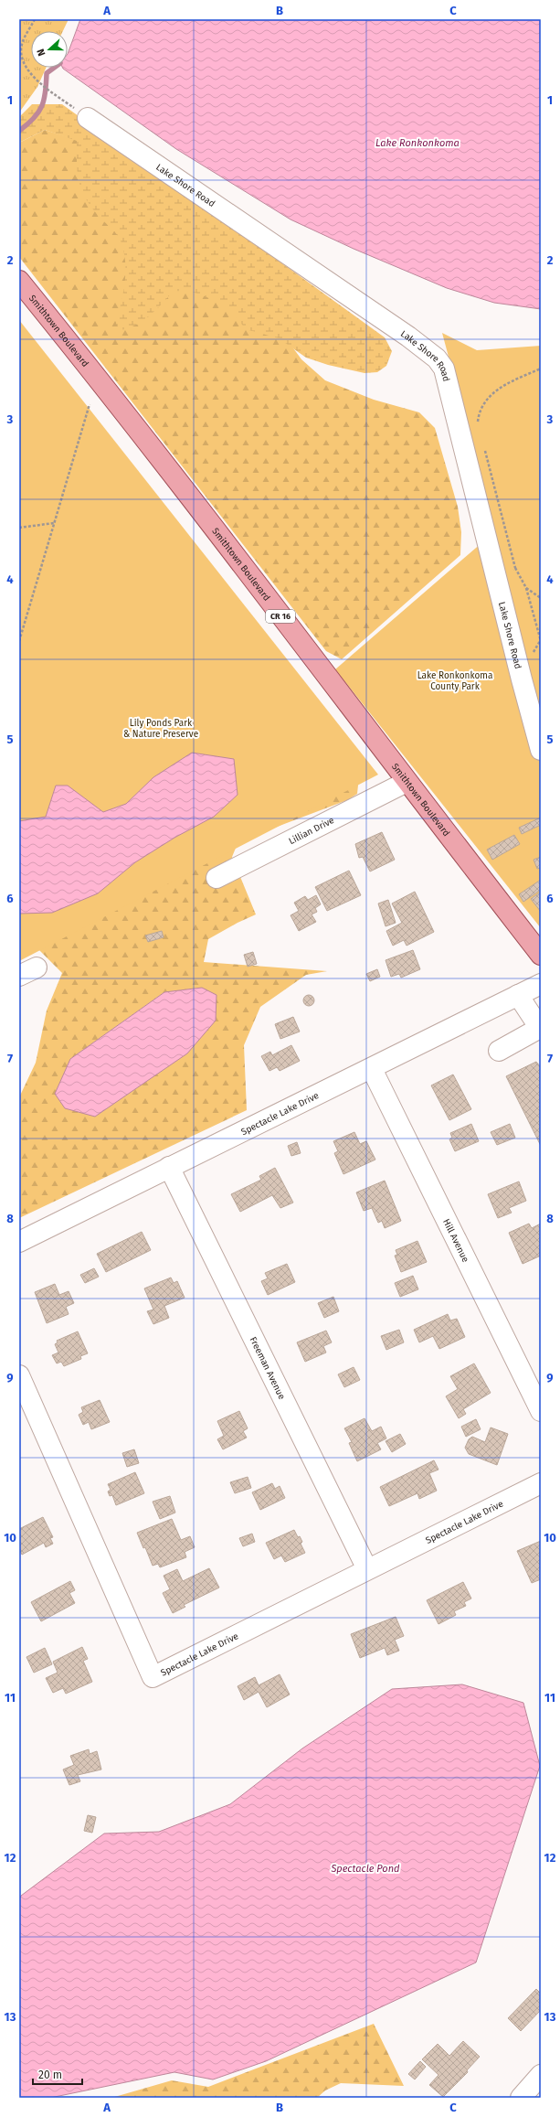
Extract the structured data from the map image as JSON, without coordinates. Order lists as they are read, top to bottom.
{
  "streets": {
    "main road": ["Smithtown Boulevard", "CR 16"],
    "street": [
      "Lake Shore Road",
      "Lillian Drive",
      "Spectacle Lake Drive",
      "Hill Avenue",
      "Freeman Avenue"
    ]
  },
  "crossings": [
    ["Smithtown Boulevard", "Lillian Drive"],
    ["Spectacle Lake Drive", "Hill Avenue"],
    ["Spectacle Lake Drive", "Freeman Avenue"]
  ],
  "water": ["Lake Ronkonkoma", "Spectacle Pond"],
  "parks": ["Lake Ronkonkoma County Park", "Lily Ponds Park & Nature Preserve"],
  "scale_bar": "20 m",
  "north": "left",
  "grid": {
    "columns": ["A", "B", "C"],
    "rows": [
      "1",
      "2",
      "3",
      "4",
      "5",
      "6",
      "7",
      "8",
      "9",
      "10",
      "11",
      "12",
      "13"
    ]
  }
}
